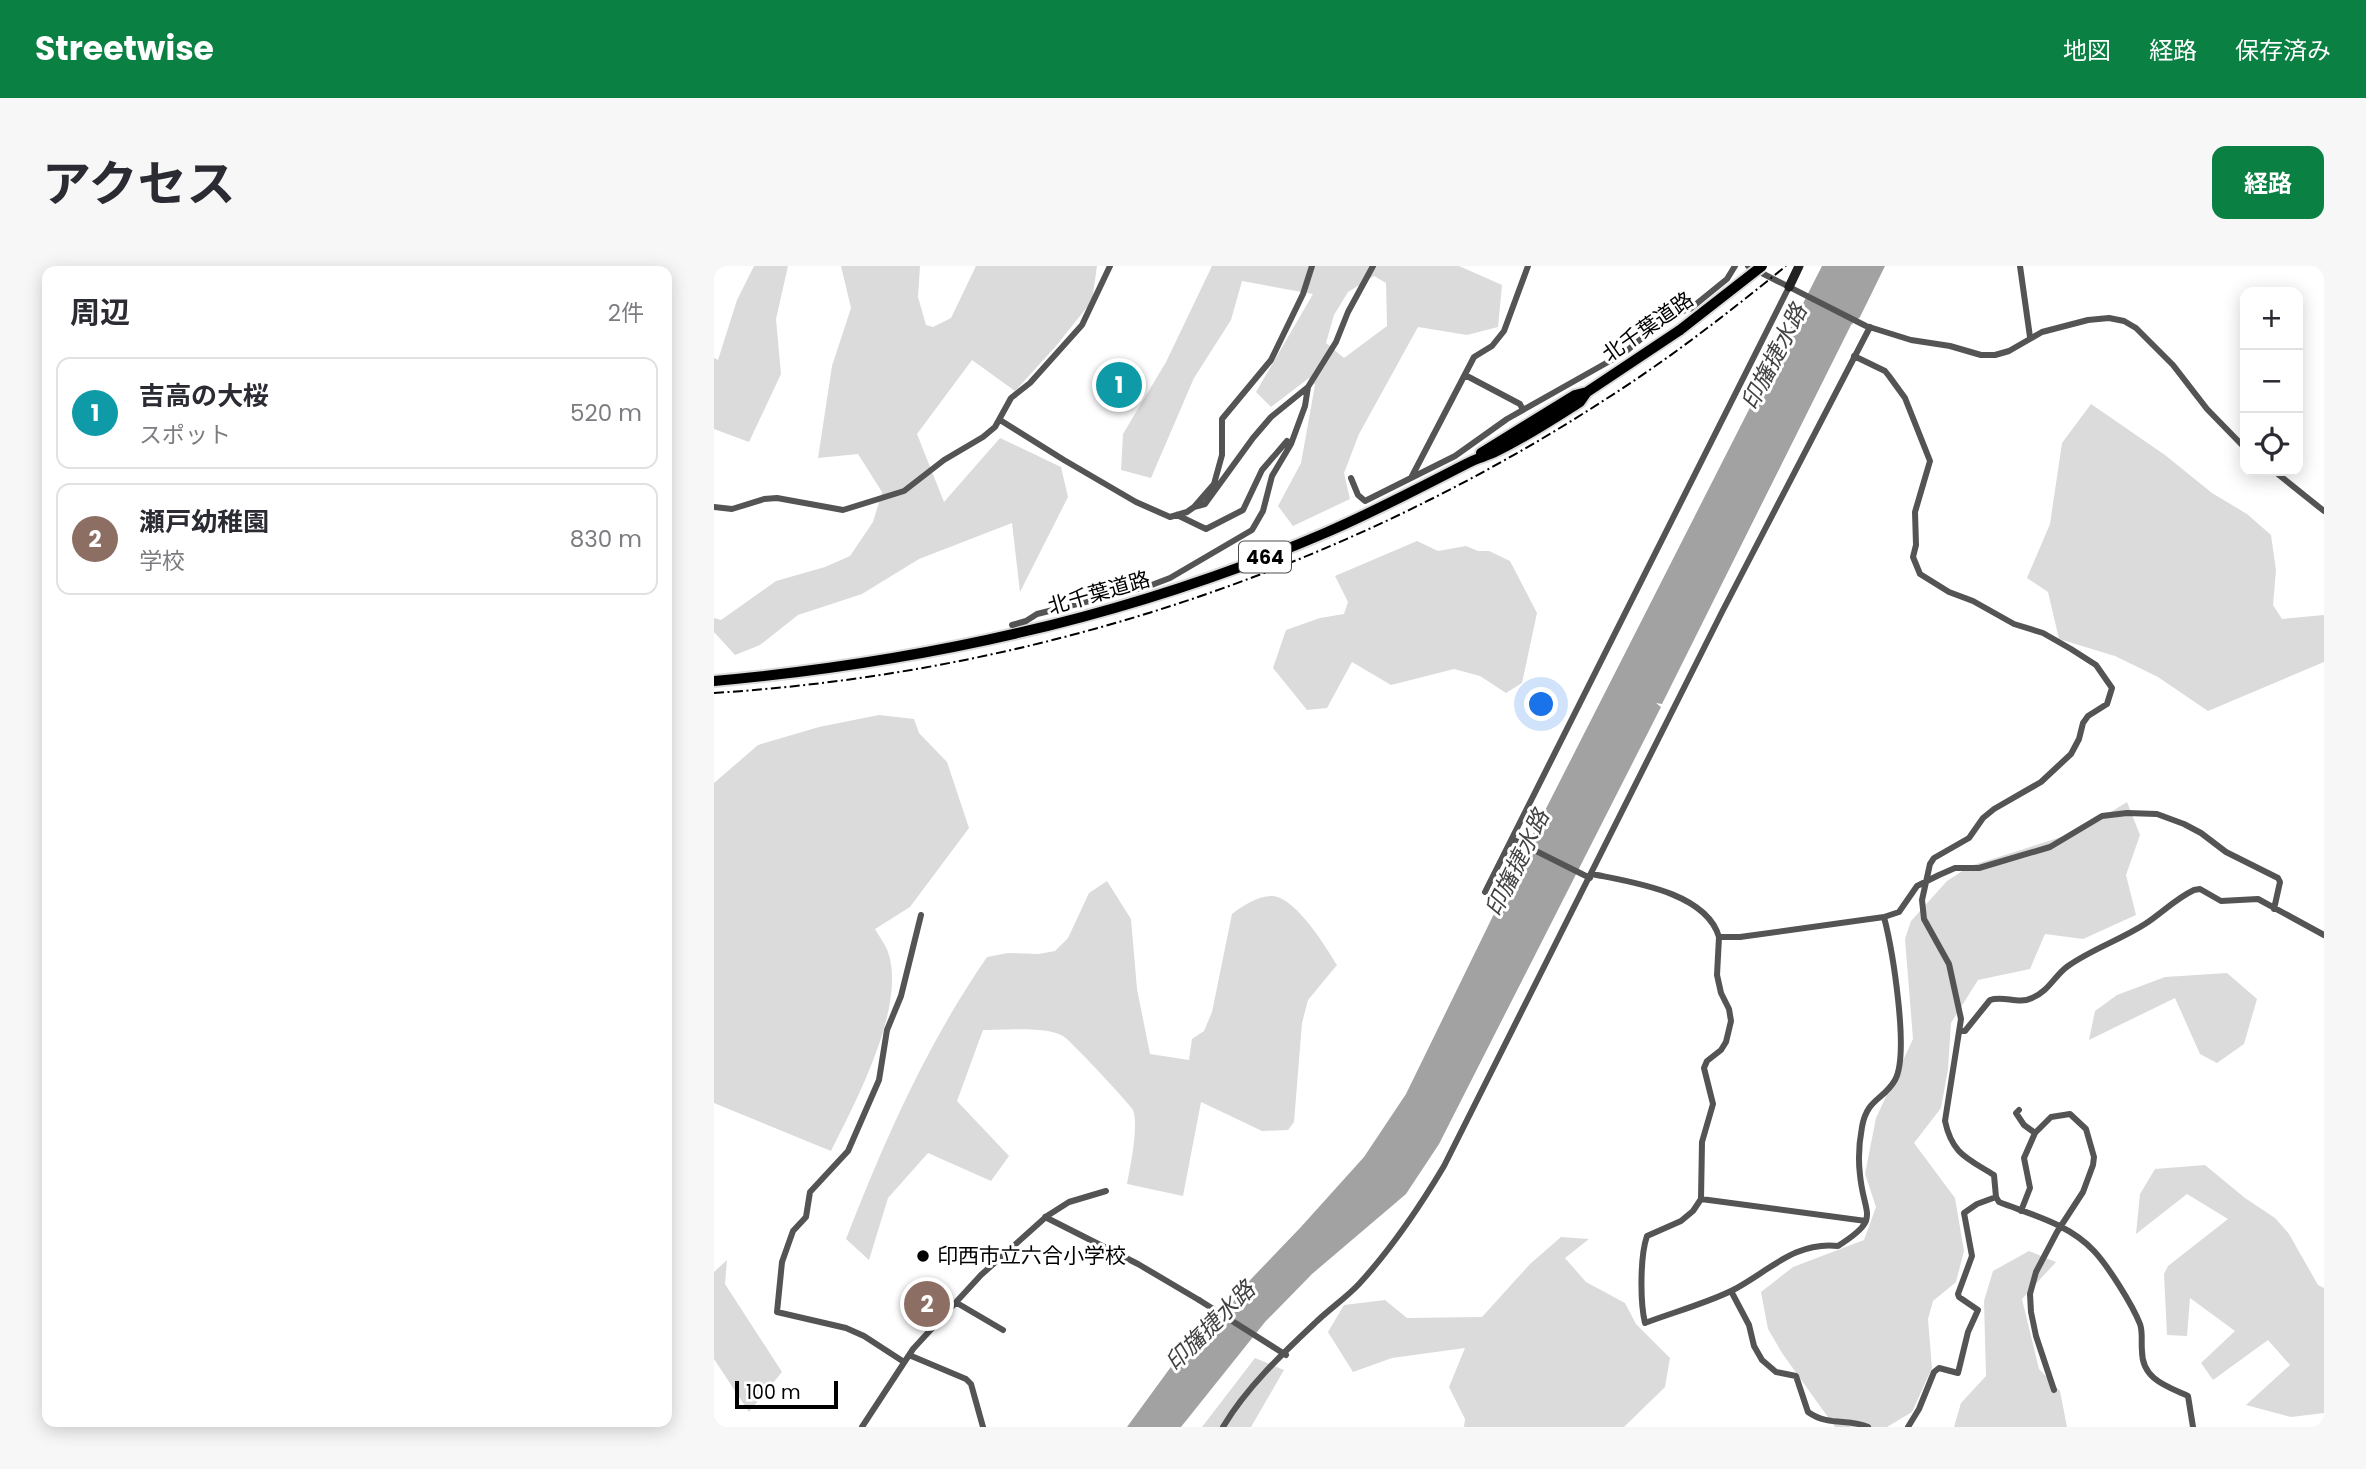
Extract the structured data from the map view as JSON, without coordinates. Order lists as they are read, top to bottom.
{
  "streets": {
    "highway": ["北千葉道路", "464"]
  },
  "water": ["印旛捷水路"],
  "places": ["印西市立六合小学校"],
  "scale_bar": "100 m",
  "page": {
    "header": "Streetwise",
    "nav": ["地図", "経路", "保存済み"],
    "title": "アクセス",
    "buttons": "経路",
    "heading": ["周辺", "2件"],
    "map_buttons": ["+", "−"],
    "list": [
      {
        "mark": "1",
        "name": "吉高の大桜",
        "note": "スポット",
        "value": "520 m"
      },
      {
        "mark": "2",
        "name": "瀬戸幼稚園",
        "note": "学校",
        "value": "830 m"
      }
    ],
    "pins": ["1", "2"],
    "scale": "100 m"
  }
}
